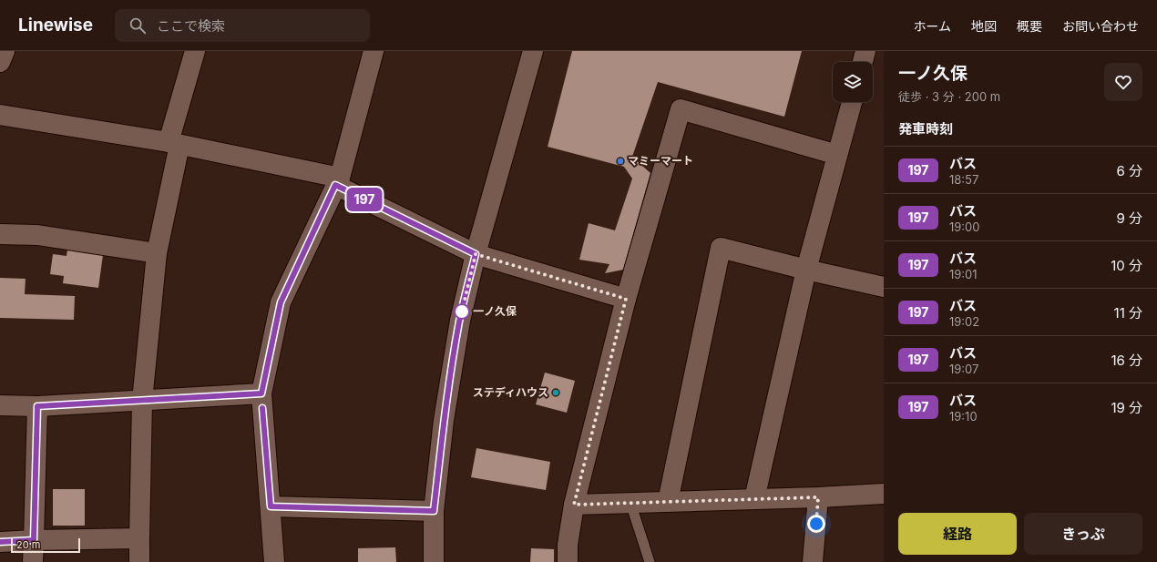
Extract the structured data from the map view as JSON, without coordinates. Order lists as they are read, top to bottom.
{
  "places": ["マミーマート", "一ノ久保", "ステディハウス"],
  "lines": ["bus line 197"],
  "scale_bar": "20 m",
  "page": {
    "header": "Linewise",
    "search": "ここで検索",
    "nav": [
      "ホーム",
      "地図",
      "概要",
      "お問い合わせ"
    ],
    "on_map": "197",
    "heading": [
      ["一ノ久保", "徒歩 · 3 分 · 200 m"],
      "発車時刻"
    ],
    "list": [
      {
        "mark": "197",
        "name": "バス",
        "note": "18:57",
        "value": "6 分"
      },
      {
        "mark": "197",
        "name": "バス",
        "note": "19:00",
        "value": "9 分"
      },
      {
        "mark": "197",
        "name": "バス",
        "note": "19:01",
        "value": "10 分"
      },
      {
        "mark": "197",
        "name": "バス",
        "note": "19:02",
        "value": "11 分"
      },
      {
        "mark": "197",
        "name": "バス",
        "note": "19:07",
        "value": "16 分"
      },
      {
        "mark": "197",
        "name": "バス",
        "note": "19:10",
        "value": "19 分"
      }
    ],
    "buttons": ["経路", "きっぷ"],
    "scale": "20 m"
  }
}
